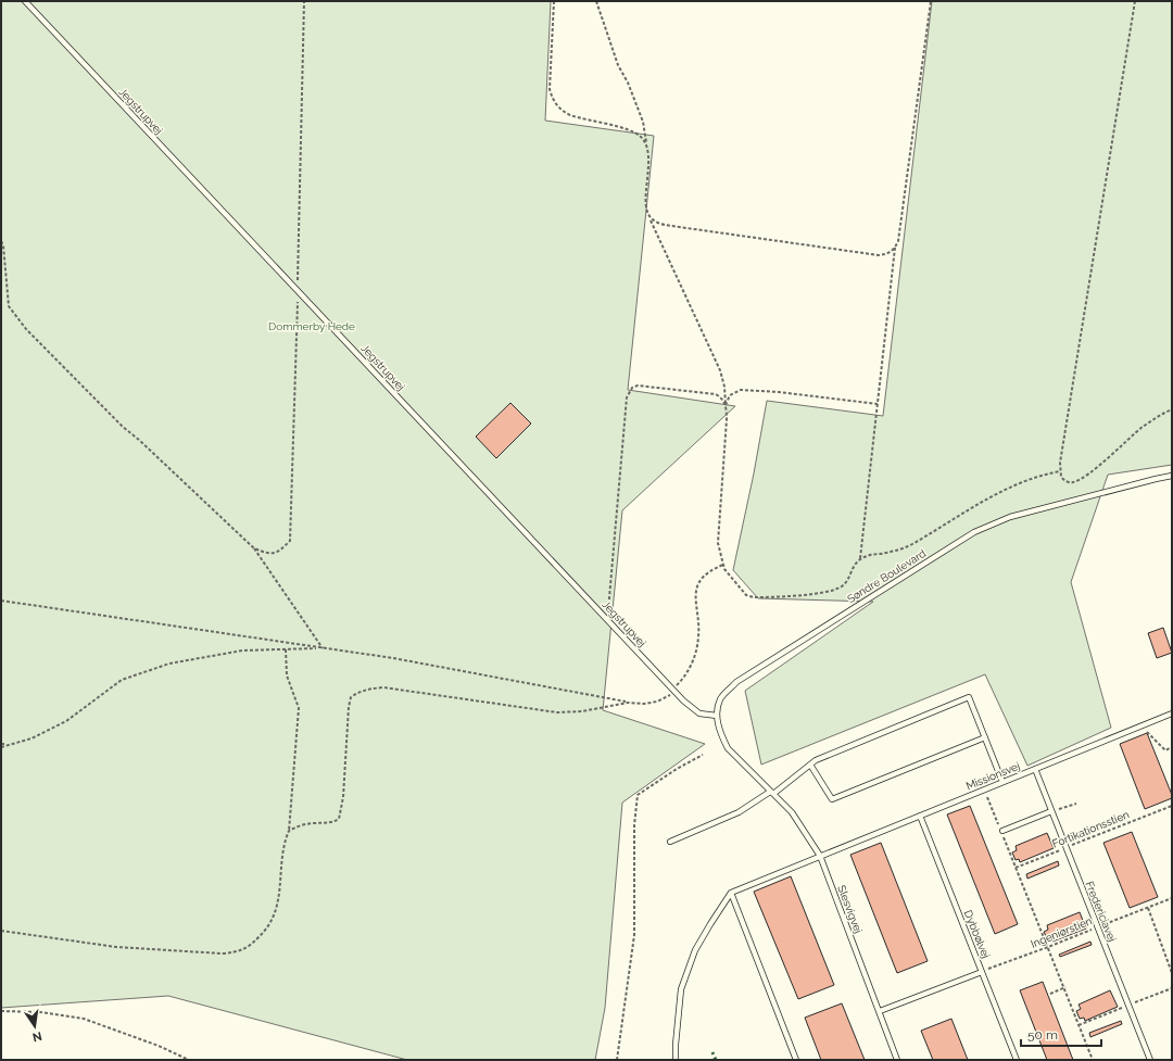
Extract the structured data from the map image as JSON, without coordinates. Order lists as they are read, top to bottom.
{
  "streets": {
    "lane": [
      "Jegstrupvej",
      "Søndre Boulevard",
      "Missionsvej",
      "Slesvigvej",
      "Fredericiavej",
      "Dybbølvej"
    ],
    "path": ["Fortikationsstien", "Ingeniørstien"]
  },
  "crossings": [
    ["Jegstrupvej", "Søndre Boulevard"],
    ["Jegstrupvej", "Slesvigvej"],
    ["Søndre Boulevard", "Slesvigvej"],
    ["Missionsvej", "Slesvigvej"],
    ["Missionsvej", "Fredericiavej"],
    ["Missionsvej", "Dybbølvej"],
    ["Fortikationsstien", "Fredericiavej"],
    ["Fredericiavej", "Ingeniørstien"],
    ["Ingeniørstien", "Dybbølvej"]
  ],
  "parks": ["Dommerby Hede"],
  "scale_bar": "50 m",
  "north": "bottom"
}
